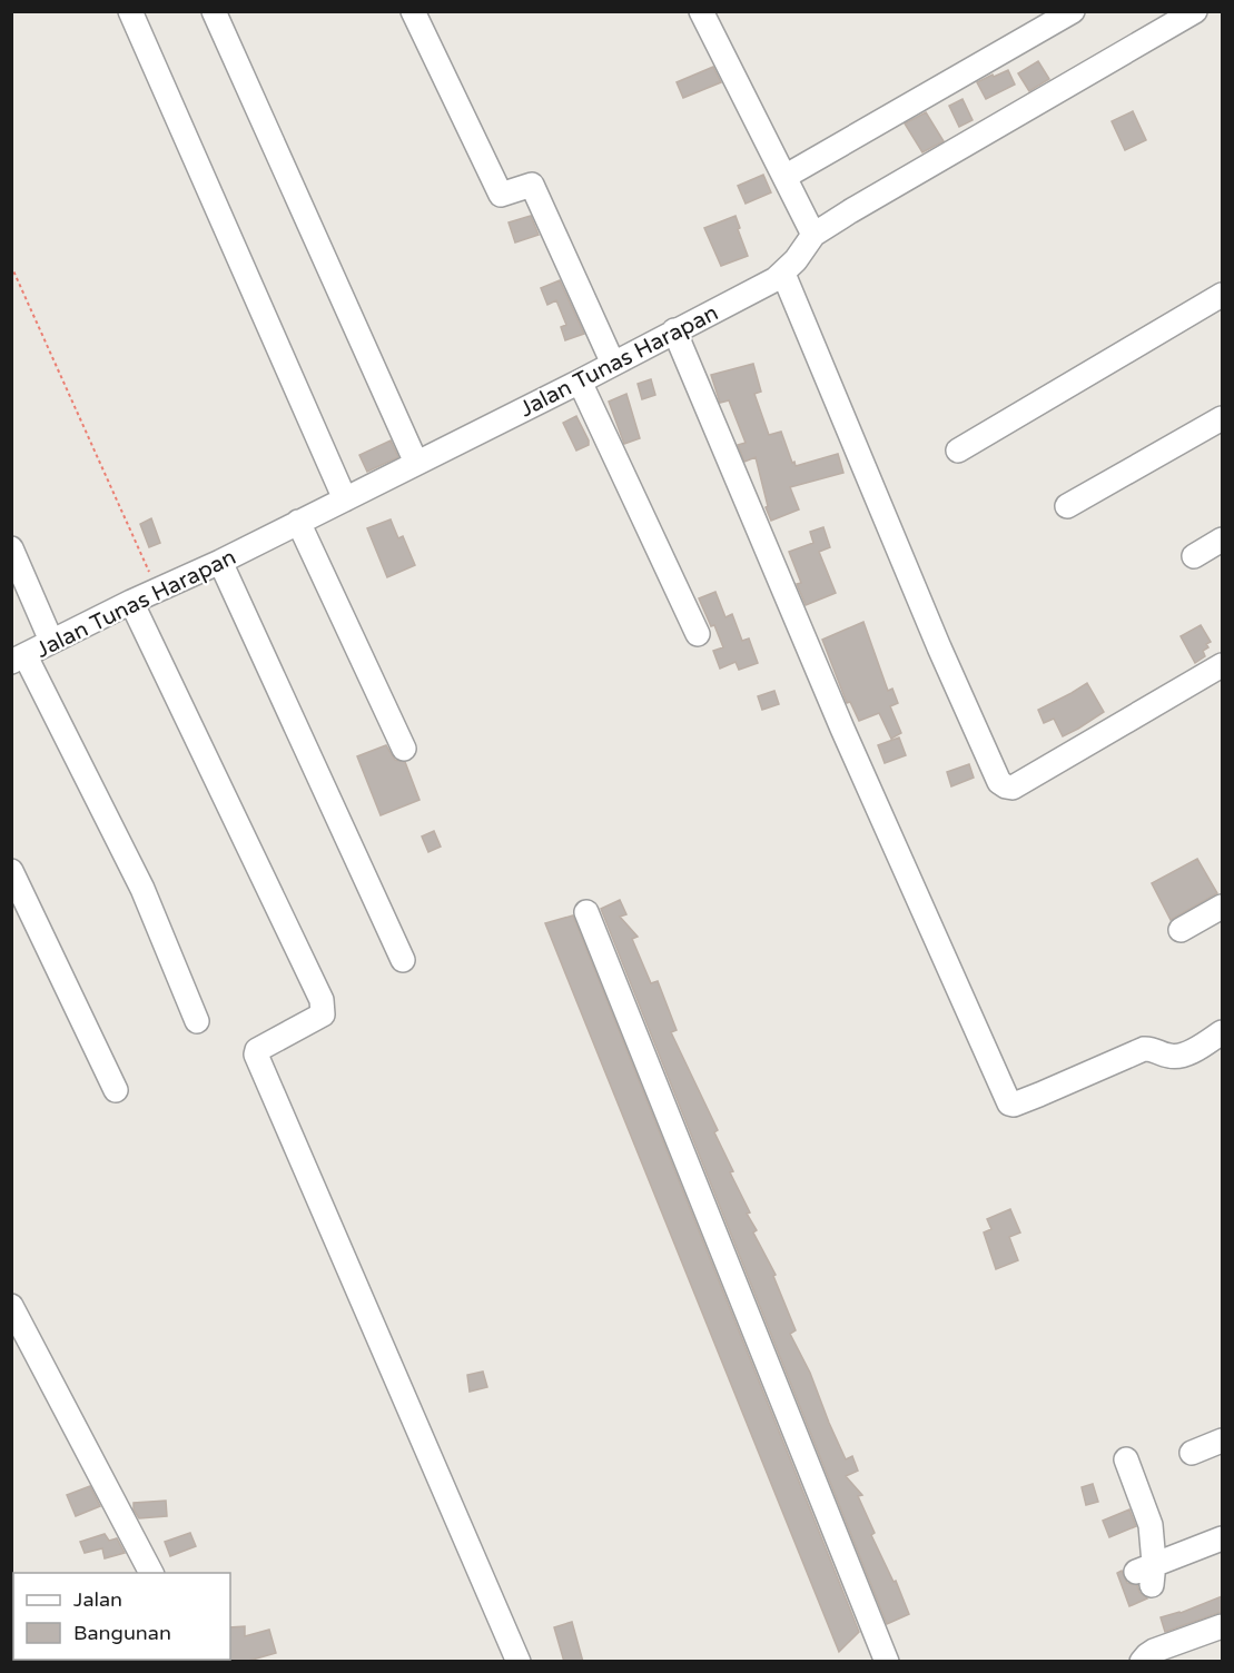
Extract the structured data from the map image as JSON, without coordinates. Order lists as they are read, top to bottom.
{
  "streets": {
    "street": ["Jalan Tunas Harapan"]
  },
  "legend": ["Jalan", "Bangunan"]
}
